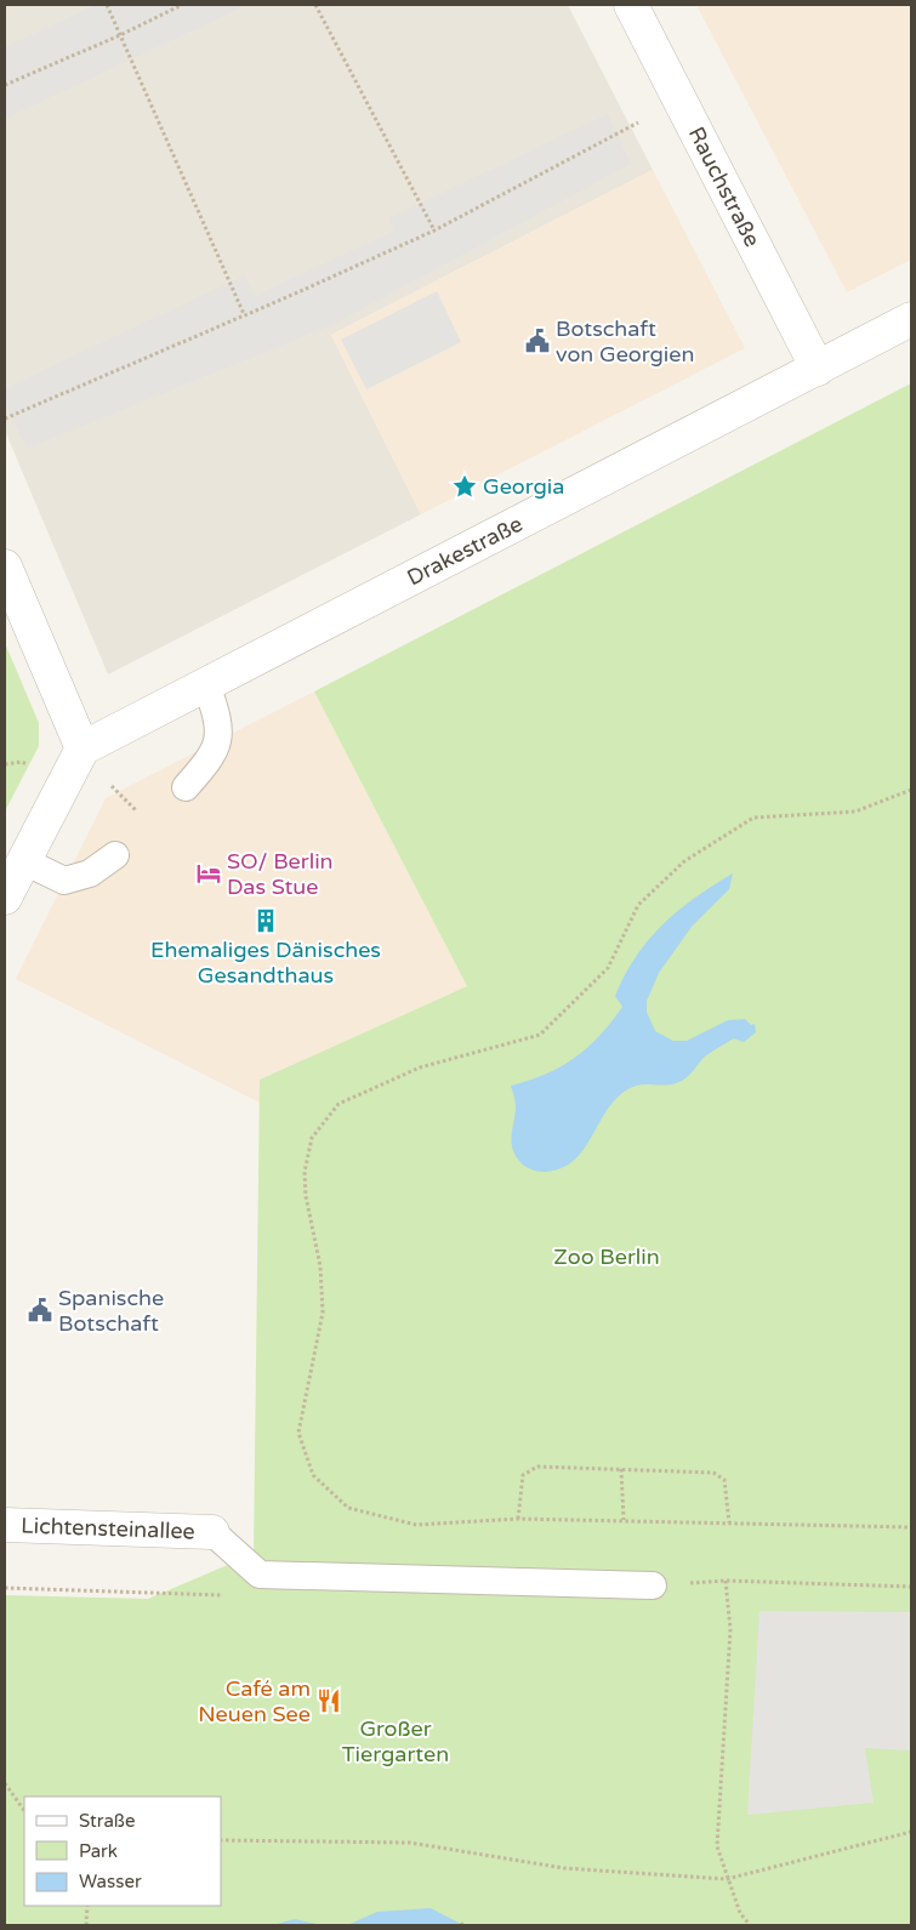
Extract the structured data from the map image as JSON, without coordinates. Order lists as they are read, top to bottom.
{
  "streets": {
    "street": ["Rauchstraße", "Drakestraße", "Lichtensteinallee"]
  },
  "crossings": [
    ["Rauchstraße", "Drakestraße"]
  ],
  "parks": ["Zoo Berlin", "Großer Tiergarten"],
  "places": {
    "public building": ["Botschaft von Georgien", "Spanische Botschaft"],
    "place": ["Georgia"],
    "hotel": ["SO/ Berlin Das Stue"],
    "building": ["Ehemaliges Dänisches Gesandthaus"],
    "restaurant": ["Café am Neuen See"]
  },
  "legend": ["Straße", "Park", "Wasser"]
}
